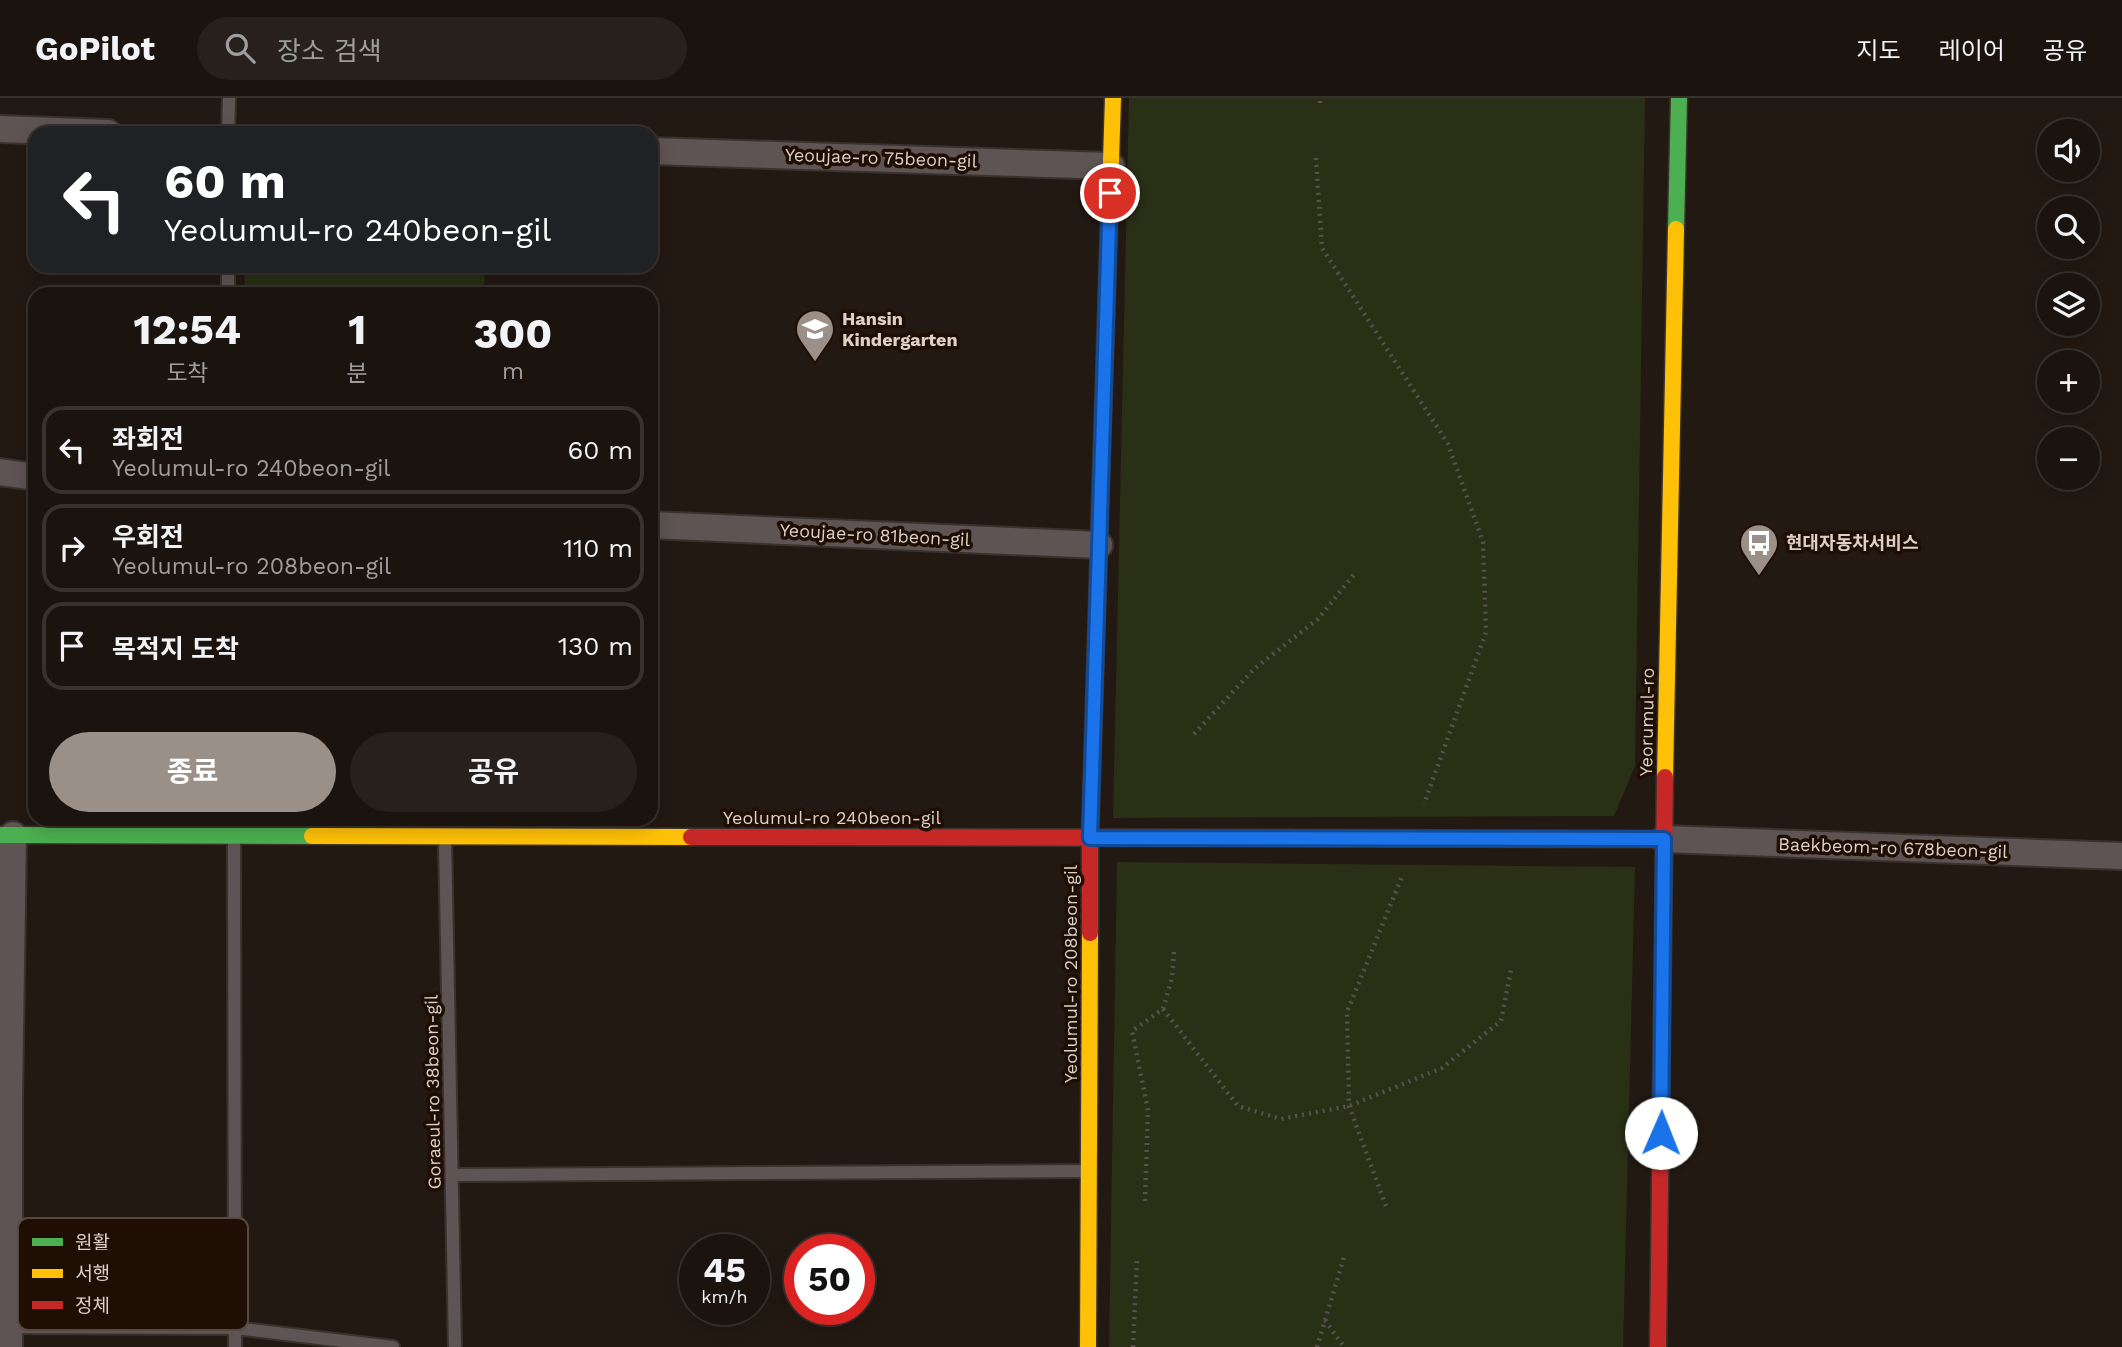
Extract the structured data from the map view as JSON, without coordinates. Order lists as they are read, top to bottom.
{
  "streets": {
    "street": [
      "Yeoujae-ro 75beon-gil",
      "Yeoujae-ro 81beon-gil",
      "Yeorumul-ro",
      "Yeolumul-ro 240beon-gil",
      "Baekbeom-ro 678beon-gil",
      "Yeolumul-ro 208beon-gil"
    ],
    "lane": ["Goraeul-ro 38beon-gil"]
  },
  "crossings": [
    ["Yeoujae-ro 75beon-gil", "Yeolumul-ro 208beon-gil"],
    ["Yeoujae-ro 81beon-gil", "Yeolumul-ro 208beon-gil"],
    ["Yeorumul-ro", "Yeolumul-ro 240beon-gil"],
    ["Yeorumul-ro", "Baekbeom-ro 678beon-gil"],
    ["Yeolumul-ro 240beon-gil", "Baekbeom-ro 678beon-gil"],
    ["Yeolumul-ro 240beon-gil", "Yeolumul-ro 208beon-gil"],
    ["Yeolumul-ro 240beon-gil", "Goraeul-ro 38beon-gil"]
  ],
  "places": {
    "school or university": ["Hansin Kindergarten"],
    "bus stop": ["현대자동차서비스"]
  },
  "legend": ["원활", "서행", "정체"],
  "page": {
    "header": "GoPilot",
    "search": "장소 검색",
    "nav": ["지도", "레이어", "공유"],
    "map_buttons": ["+", "−"],
    "turn": ["60 m", "Yeolumul-ro 240beon-gil"],
    "eta": [
      "12:54",
      "도착",
      "1",
      "분",
      "300",
      "m"
    ],
    "list": [
      {
        "name": "좌회전",
        "note": "Yeolumul-ro 240beon-gil",
        "value": "60 m"
      },
      {
        "name": "우회전",
        "note": "Yeolumul-ro 208beon-gil",
        "value": "110 m"
      },
      {
        "name": "목적지 도착",
        "value": "130 m"
      }
    ],
    "buttons": ["종료", "공유"],
    "speed": "45 km/h",
    "limit": "50"
  }
}
